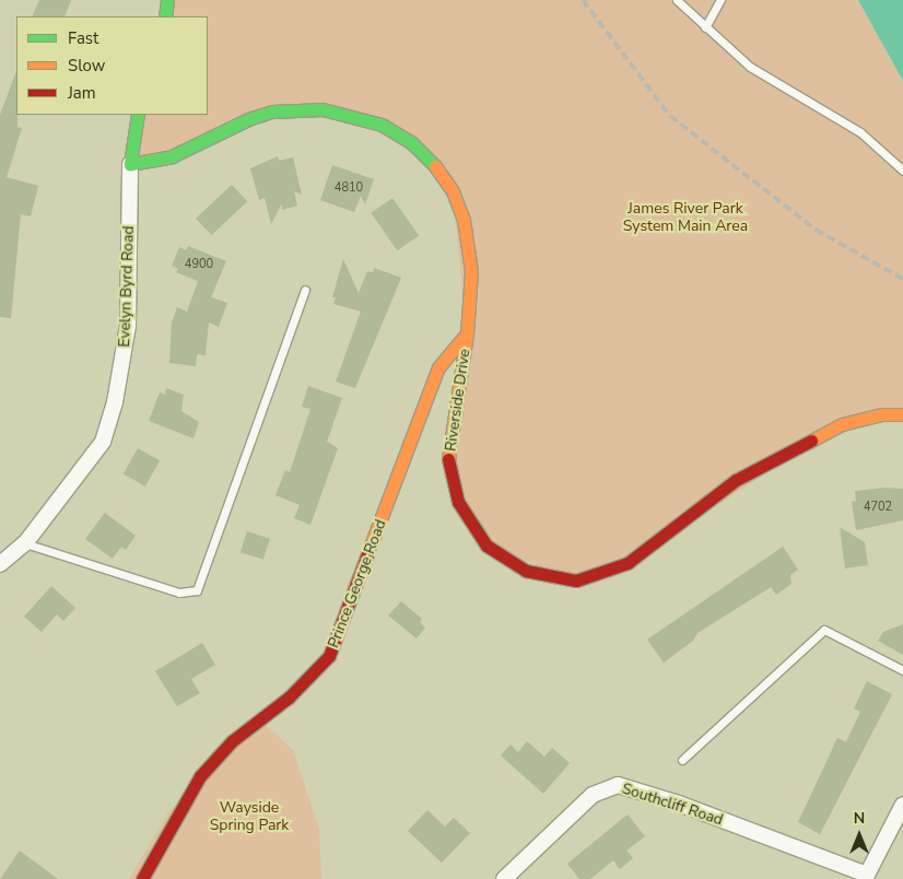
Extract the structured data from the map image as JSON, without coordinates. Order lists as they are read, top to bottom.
{
  "streets": {
    "street": [
      "Evelyn Byrd Road",
      "Riverside Drive",
      "Prince George Road",
      "Southcliff Road"
    ]
  },
  "crossings": [
    ["Evelyn Byrd Road", "Riverside Drive"],
    ["Riverside Drive", "Prince George Road"]
  ],
  "parks": ["James River Park System Main Area", "Wayside Spring Park"],
  "house_numbers": ["4810", "4900", "4702"],
  "legend": ["Fast", "Slow", "Jam"],
  "north": "top"
}
